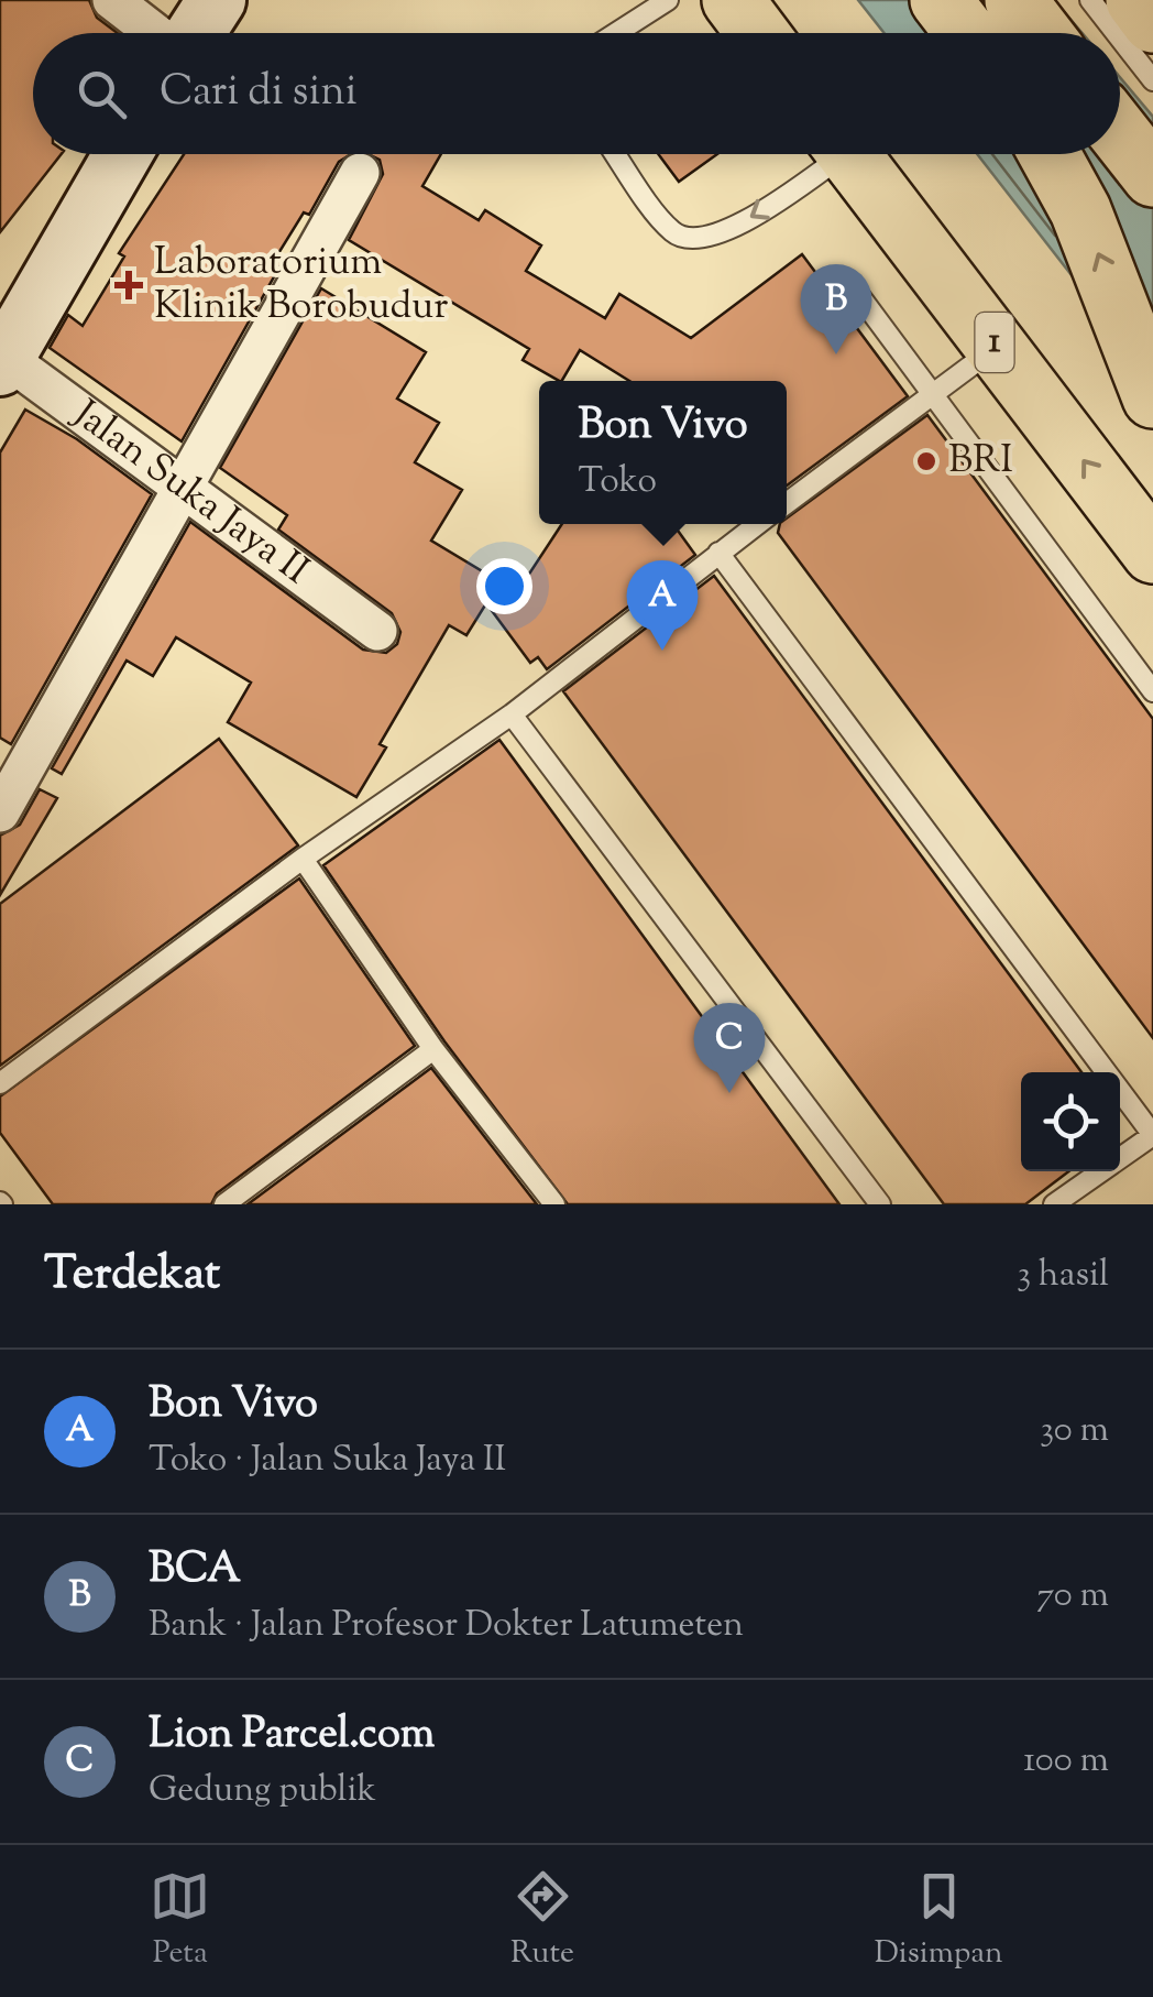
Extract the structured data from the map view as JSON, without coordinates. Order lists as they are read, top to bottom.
{
  "streets": {
    "highway": ["1"],
    "street": ["Jalan Suka Jaya II"]
  },
  "places": {
    "health": ["Laboratorium Klinik Borobudur"],
    "other": ["BRI"]
  },
  "page": {
    "search": "Cari di sini",
    "pins": ["B", "A", "C"],
    "popup": ["Bon Vivo", "Toko"],
    "heading": ["Terdekat", "3 hasil"],
    "list": [
      {
        "mark": "A",
        "name": "Bon Vivo",
        "note": "Toko · Jalan Suka Jaya II",
        "value": "30 m"
      },
      {
        "mark": "B",
        "name": "BCA",
        "note": "Bank · Jalan Profesor Dokter Latumeten",
        "value": "70 m"
      },
      {
        "mark": "C",
        "name": "Lion Parcel.com",
        "note": "Gedung publik",
        "value": "100 m"
      }
    ],
    "nav": ["Peta", "Rute", "Disimpan"]
  }
}
